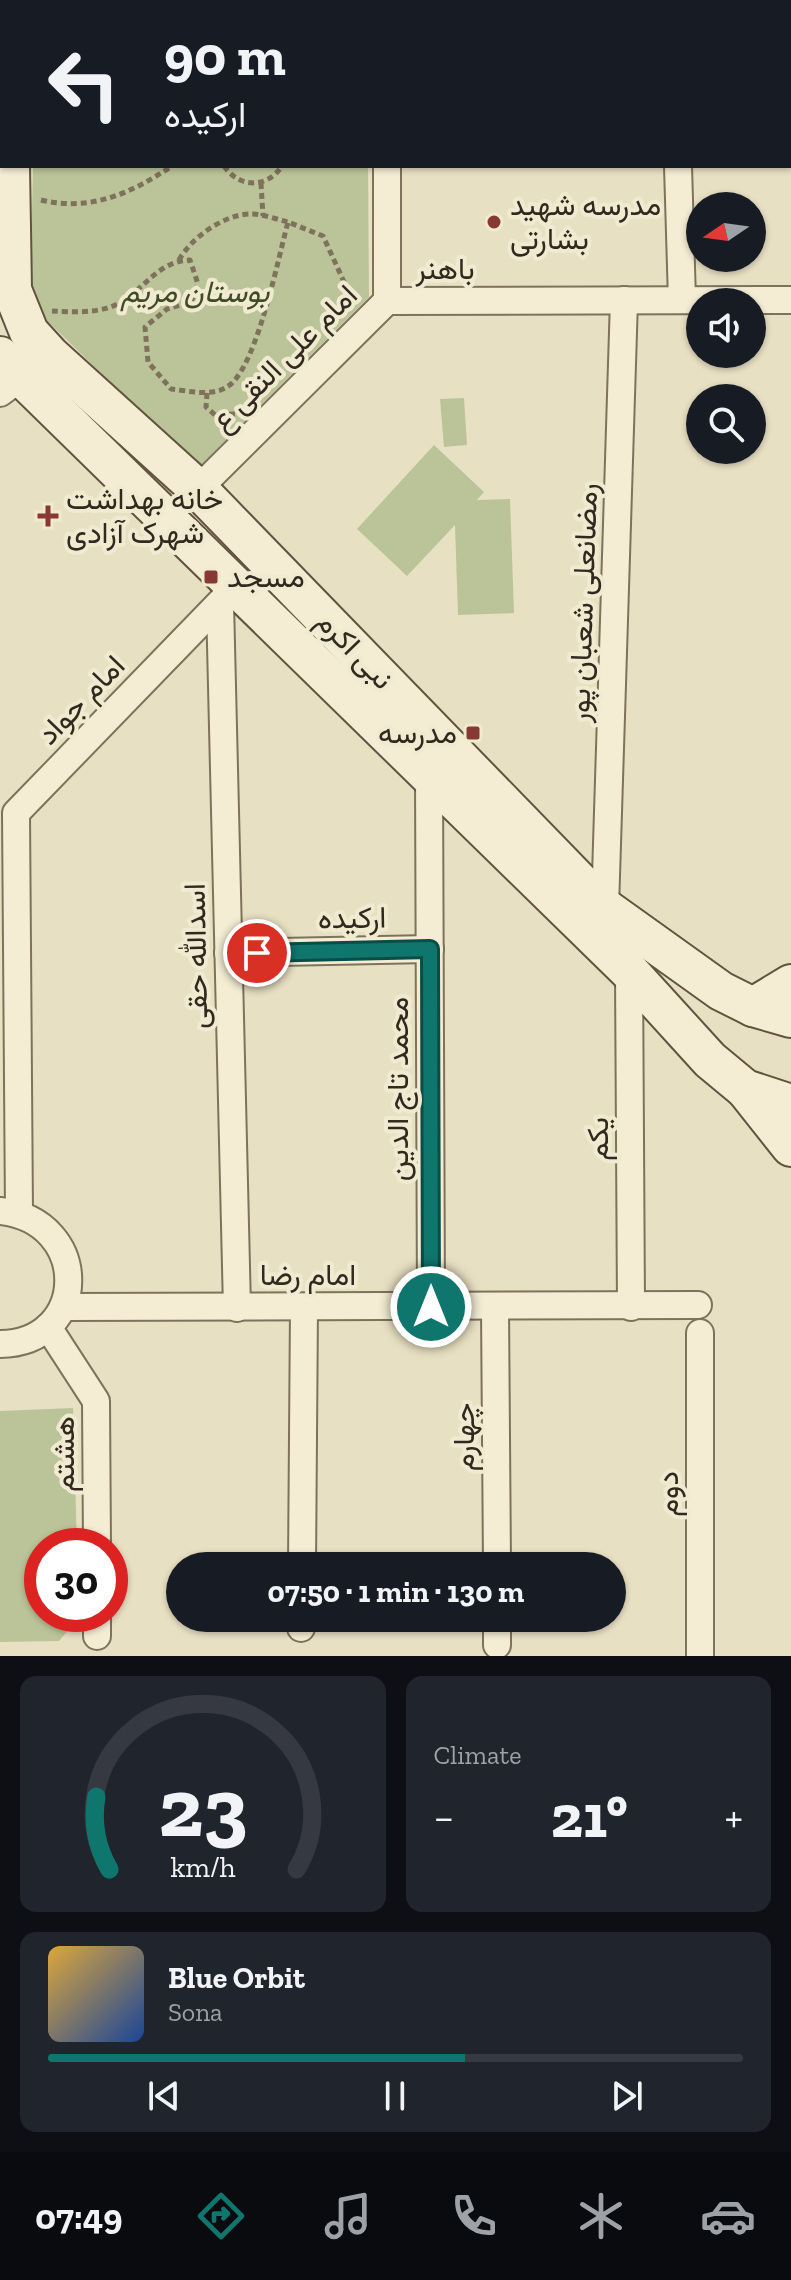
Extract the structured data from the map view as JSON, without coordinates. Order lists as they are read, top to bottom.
{
  "streets": {
    "street": [
      "باهنر",
      "امام علی النقی ع",
      "رمضانعلی شعبان پور",
      "نبی اکرم",
      "امام جواد",
      "ارکیده",
      "اسدالله حقی",
      "محمد تاج الدین",
      "یکم",
      "امام رضا",
      "چهارم",
      "هشتم",
      "دوم"
    ]
  },
  "crossings": [
    ["باهنر", "امام علی النقی ع"],
    ["باهنر", "رمضانعلی شعبان پور"],
    ["امام علی النقی ع", "نبی اکرم"],
    ["رمضانعلی شعبان پور", "نبی اکرم"],
    ["نبی اکرم", "امام جواد"],
    ["نبی اکرم", "اسدالله حقی"],
    ["نبی اکرم", "محمد تاج الدین"],
    ["نبی اکرم", "یکم"],
    ["امام جواد", "اسدالله حقی"],
    ["ارکیده", "اسدالله حقی"],
    ["ارکیده", "محمد تاج الدین"],
    ["اسدالله حقی", "امام رضا"],
    ["محمد تاج الدین", "امام رضا"],
    ["یکم", "امام رضا"],
    ["امام رضا", "چهارم"],
    ["امام رضا", "هشتم"]
  ],
  "parks": ["بوستان مریم"],
  "places": {
    "other": ["مدرسه شهید بشارتی"],
    "health": ["خانه بهداشت شهرک آزادی"],
    "transit": ["مسجد", "مدرسه"]
  },
  "north": "left",
  "page": {
    "turn": ["90 m", "ارکیده"],
    "limit": "30",
    "trip": "07:50 · 1 min · 130 m",
    "tile": "Climate",
    "heat": ["−", "21°", "+"],
    "song": ["Blue Orbit", "Sona"],
    "tabs": "07:49",
    "gauge": ["23", "km/h"]
  }
}
